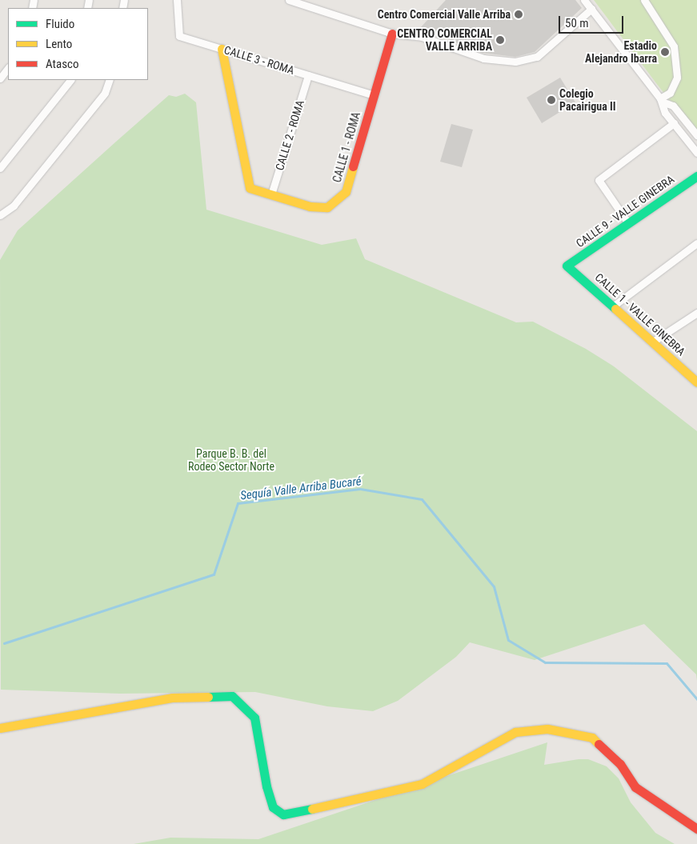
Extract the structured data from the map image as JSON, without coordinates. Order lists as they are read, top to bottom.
{
  "streets": {
    "street": [
      "CALLE 3 - ROMA",
      "CALLE 2 - ROMA",
      "CALLE 1 - ROMA",
      "CALLE 9 - VALLE GINEBRA",
      "CALLE 1 - VALLE GINEBRA"
    ]
  },
  "crossings": [
    ["CALLE 3 - ROMA", "CALLE 2 - ROMA"],
    ["CALLE 3 - ROMA", "CALLE 1 - ROMA"],
    ["CALLE 2 - ROMA", "CALLE 1 - ROMA"],
    ["CALLE 9 - VALLE GINEBRA", "CALLE 1 - VALLE GINEBRA"]
  ],
  "water": ["Sequía Valle Arriba Bucaré"],
  "parks": ["Parque B. B. del Rodeo Sector Norte"],
  "places": [
    "Centro Comercial Valle Arriba",
    "CENTRO COMERCIAL VALLE ARRIBA",
    "Estadio Alejandro Ibarra",
    "Colegio Pacairigua II"
  ],
  "legend": ["Fluido", "Lento", "Atasco"],
  "scale_bar": "50 m"
}
